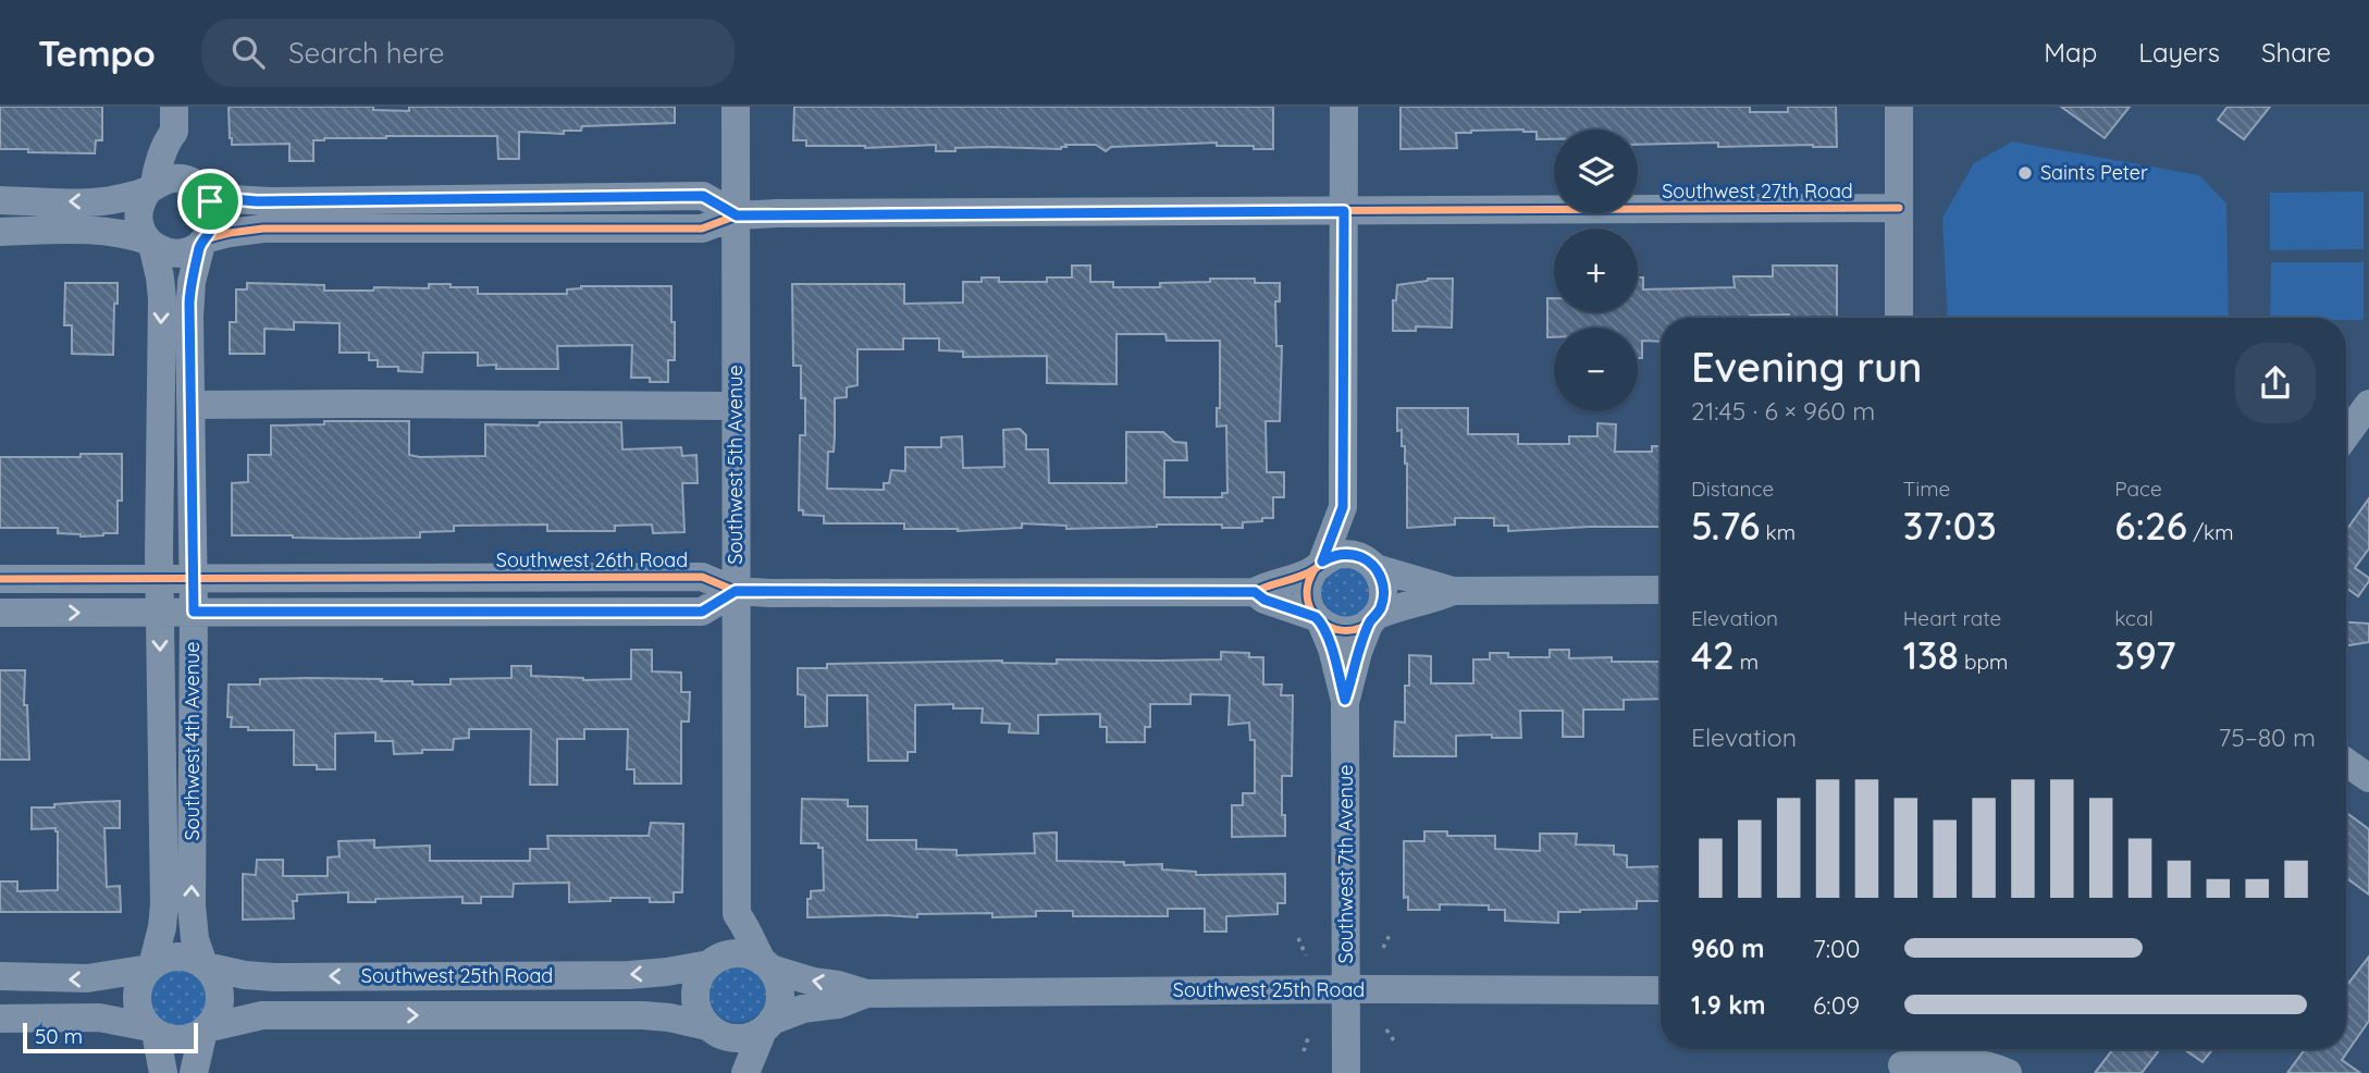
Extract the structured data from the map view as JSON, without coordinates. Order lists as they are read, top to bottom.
{
  "streets": {
    "street": [
      "Southwest 27th Road",
      "Southwest 5th Avenue",
      "Southwest 26th Road",
      "Southwest 4th Avenue",
      "Southwest 7th Avenue",
      "Southwest 25th Road"
    ]
  },
  "crossings": [
    ["Southwest 27th Road", "Southwest 5th Avenue"],
    ["Southwest 27th Road", "Southwest 4th Avenue"],
    ["Southwest 5th Avenue", "Southwest 26th Road"],
    ["Southwest 5th Avenue", "Southwest 25th Road"],
    ["Southwest 26th Road", "Southwest 4th Avenue"],
    ["Southwest 26th Road", "Southwest 7th Avenue"],
    ["Southwest 4th Avenue", "Southwest 25th Road"],
    ["Southwest 7th Avenue", "Southwest 25th Road"]
  ],
  "places": ["Saints Peter"],
  "scale_bar": "50 m",
  "page": {
    "header": "Tempo",
    "search": "Search here",
    "nav": ["Map", "Layers", "Share"],
    "map_buttons": ["+", "−"],
    "heading": ["Evening run", "21:45 · 6 × 960 m"],
    "stats": [
      ["Distance", "5.76 km"],
      ["Time", "37:03"],
      ["Pace", "6:26 /km"],
      ["Elevation", "42 m"],
      ["Heart rate", "138 bpm"],
      ["kcal", "397"]
    ],
    "chart": ["Elevation", "75–80 m"],
    "list": [
      {
        "name": "960 m",
        "note": "7:00"
      },
      {
        "name": "1.9 km",
        "note": "6:09"
      }
    ],
    "scale": "50 m"
  }
}
